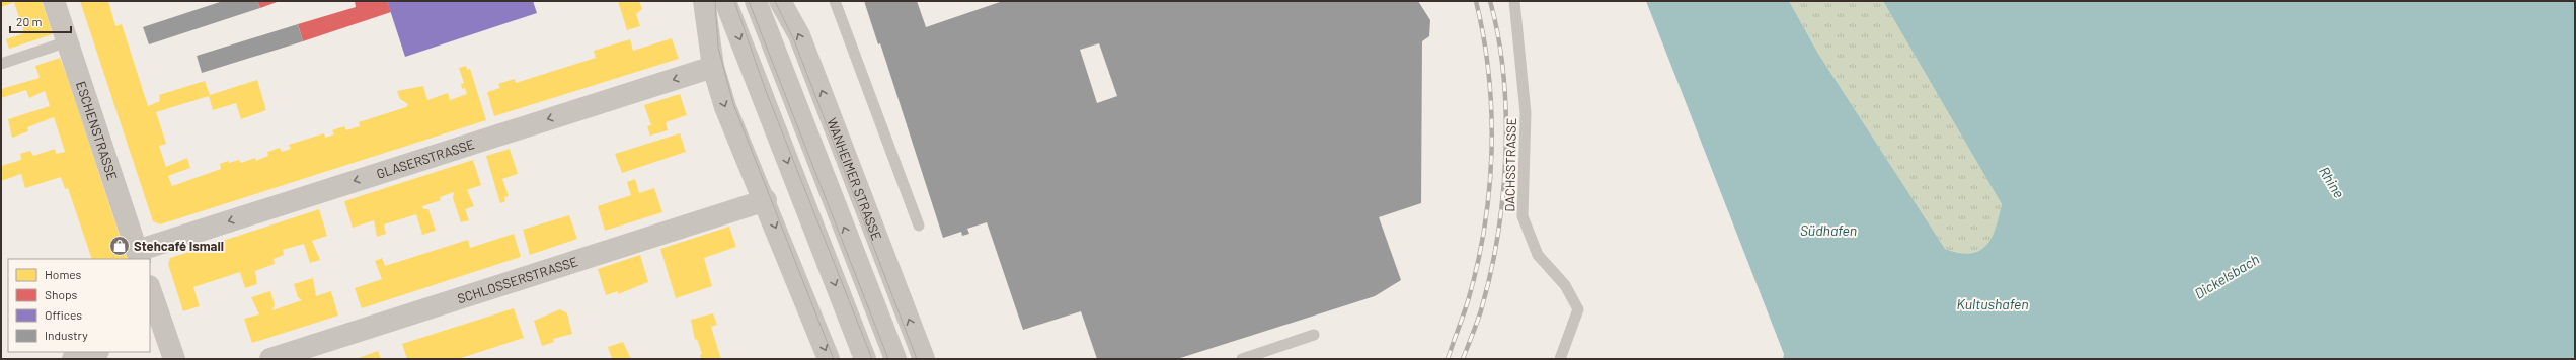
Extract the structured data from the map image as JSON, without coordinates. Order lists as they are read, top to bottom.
{
  "streets": {
    "street": [
      "ESCHENSTRASSE",
      "GLASERSTRASSE",
      "WANHEIMER STRASSE",
      "SCHLOSSERSTRASSE"
    ],
    "lane": ["DACHSSTRASSE"]
  },
  "crossings": [
    ["ESCHENSTRASSE", "GLASERSTRASSE"]
  ],
  "one_way": ["GLASERSTRASSE"],
  "water": [
    "Rhine",
    "Südhafen",
    "Dickelsbach",
    "Kultushafen"
  ],
  "places": {
    "shop": ["Stehcafé Ismail"]
  },
  "legend": [
    "Homes",
    "Shops",
    "Offices",
    "Industry"
  ],
  "scale_bar": "20 m"
}
